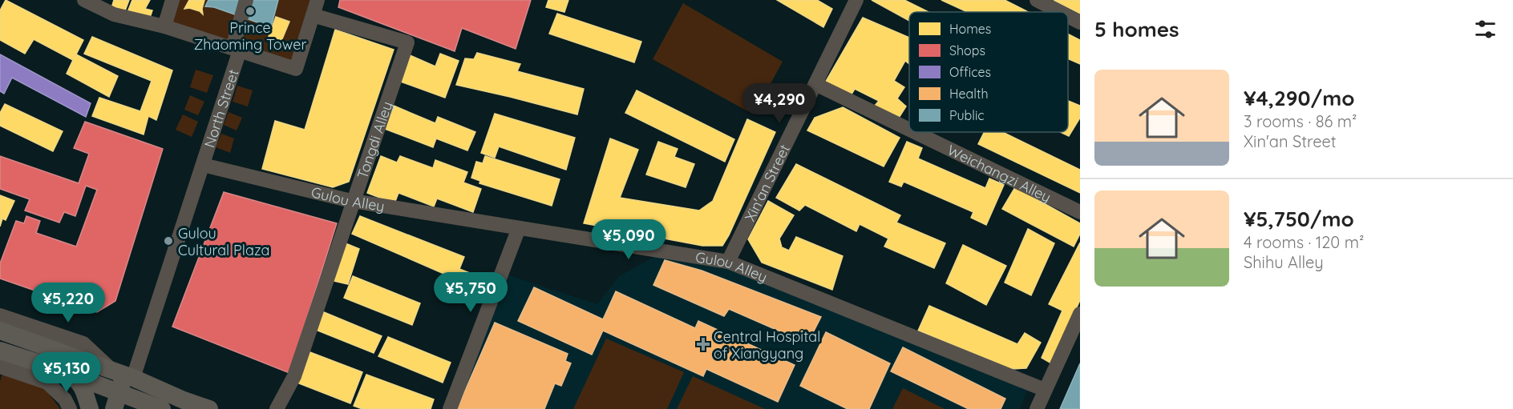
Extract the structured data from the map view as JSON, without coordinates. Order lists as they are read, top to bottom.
{
  "streets": {
    "street": [
      "North Street",
      "Tongdi Alley",
      "Weichangzi Alley",
      "Xin'an Street",
      "Gulou Alley"
    ]
  },
  "crossings": [
    ["North Street", "Gulou Alley"],
    ["Tongdi Alley", "Gulou Alley"],
    ["Weichangzi Alley", "Xin'an Street"],
    ["Xin'an Street", "Gulou Alley"]
  ],
  "places": {
    "other": ["Prince Zhaoming Tower", "Gulou Cultural Plaza"],
    "health": ["Central Hospital of Xiangyang"]
  },
  "legend": [
    "Homes",
    "Shops",
    "Offices",
    "Health",
    "Public"
  ],
  "page": {
    "heading": "5 homes",
    "list": [
      {
        "name": "¥4,290/mo",
        "note": "3 rooms · 86 m² · Xin'an Street"
      },
      {
        "name": "¥5,750/mo",
        "note": "4 rooms · 120 m² · Shihu Alley"
      }
    ],
    "price": [
      "¥4,290",
      "¥5,090",
      "¥5,750",
      "¥5,220",
      "¥5,130"
    ]
  }
}
